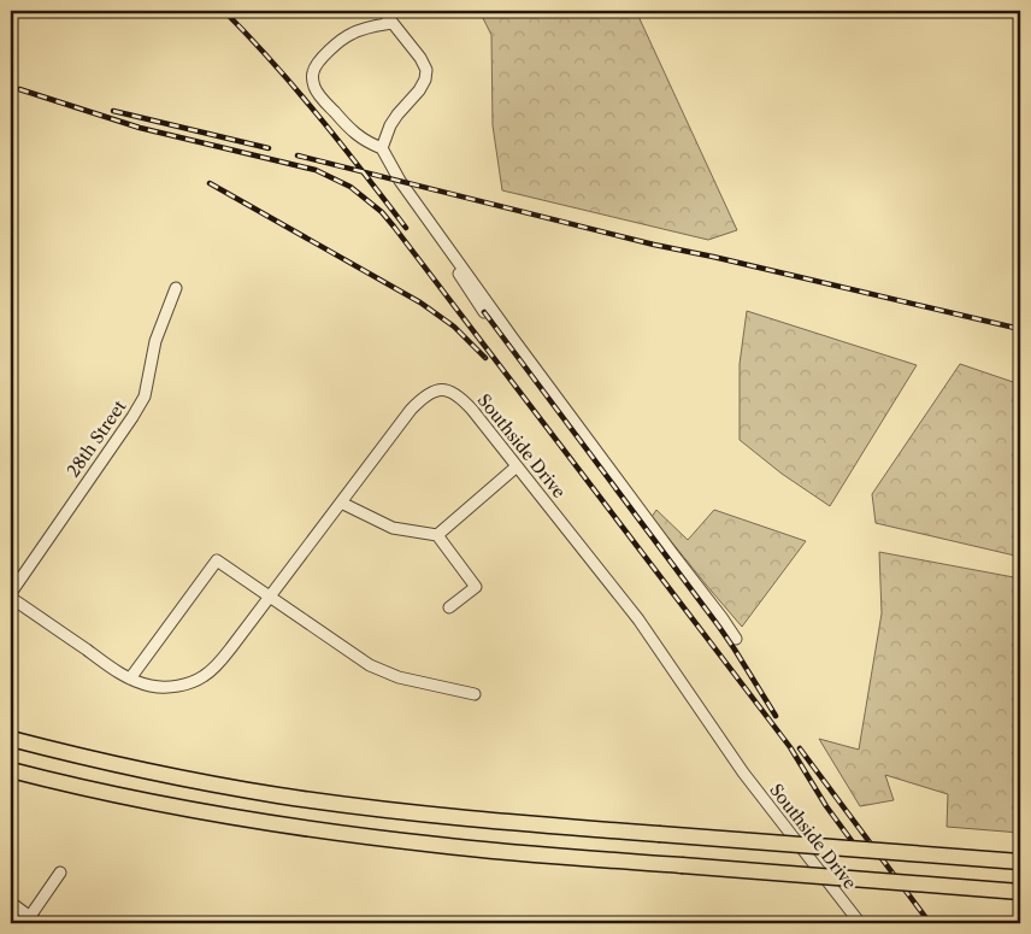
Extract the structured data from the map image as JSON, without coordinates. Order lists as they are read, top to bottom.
{
  "streets": {
    "street": ["28th Street", "Southside Drive"]
  }
}
